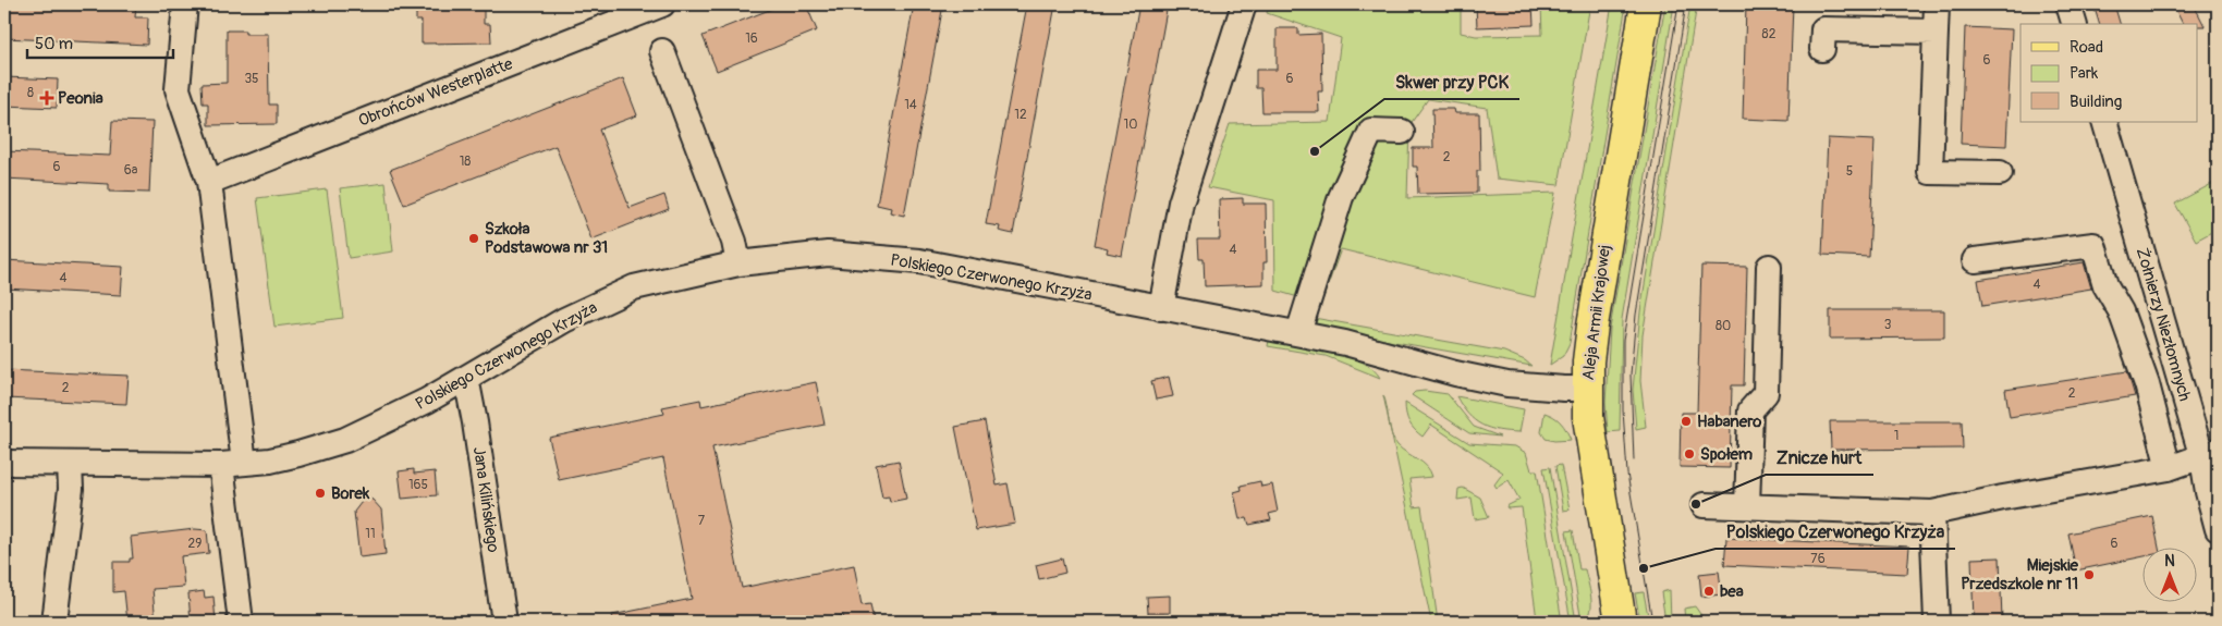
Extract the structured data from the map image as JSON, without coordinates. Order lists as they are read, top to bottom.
{
  "streets": {
    "main road": ["Aleja Armii Krajowej"],
    "street": [
      "Obrońców Westerplatte",
      "Polskiego Czerwonego Krzyża",
      "Żołnierzy Niezłomnych",
      "Jana Kilińskiego"
    ]
  },
  "crossings": [
    ["Polskiego Czerwonego Krzyża", "Aleja Armii Krajowej"],
    ["Polskiego Czerwonego Krzyża", "Jana Kilińskiego"]
  ],
  "places": {
    "health": ["Peonia"],
    "other": [
      "Skwer przy PCK",
      "Szkoła Podstawowa nr 31",
      "Habanero",
      "Społem",
      "Borek",
      "Znicze hurt",
      "Polskiego Czerwonego Krzyża",
      "Miejskie Przedszkole nr 11",
      "bea"
    ]
  },
  "house_numbers": [
    "82",
    "16",
    "6",
    "35",
    "6",
    "8",
    "14",
    "12",
    "10",
    "2",
    "18",
    "6",
    "6a",
    "5",
    "4",
    "4",
    "4",
    "3",
    "80",
    "2",
    "2",
    "1",
    "165",
    "7",
    "11",
    "29",
    "6",
    "76"
  ],
  "legend": ["Road", "Park", "Building"],
  "scale_bar": "50 m",
  "north": "top"
}
